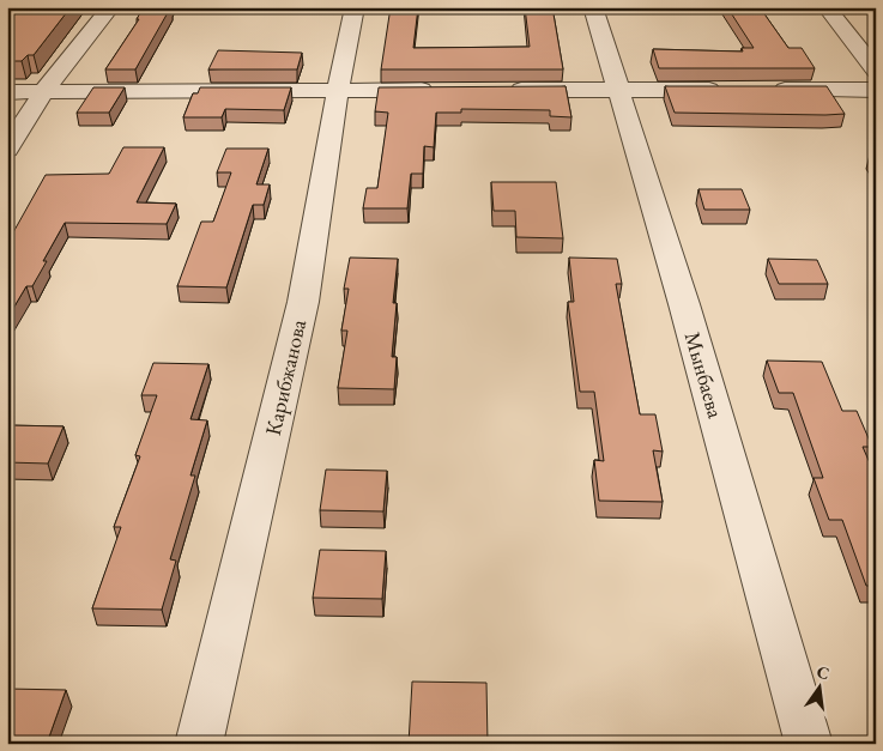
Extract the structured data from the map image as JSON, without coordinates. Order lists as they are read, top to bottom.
{
  "streets": {
    "street": ["Мынбаева", "Карибжанова"]
  },
  "north": "top"
}
